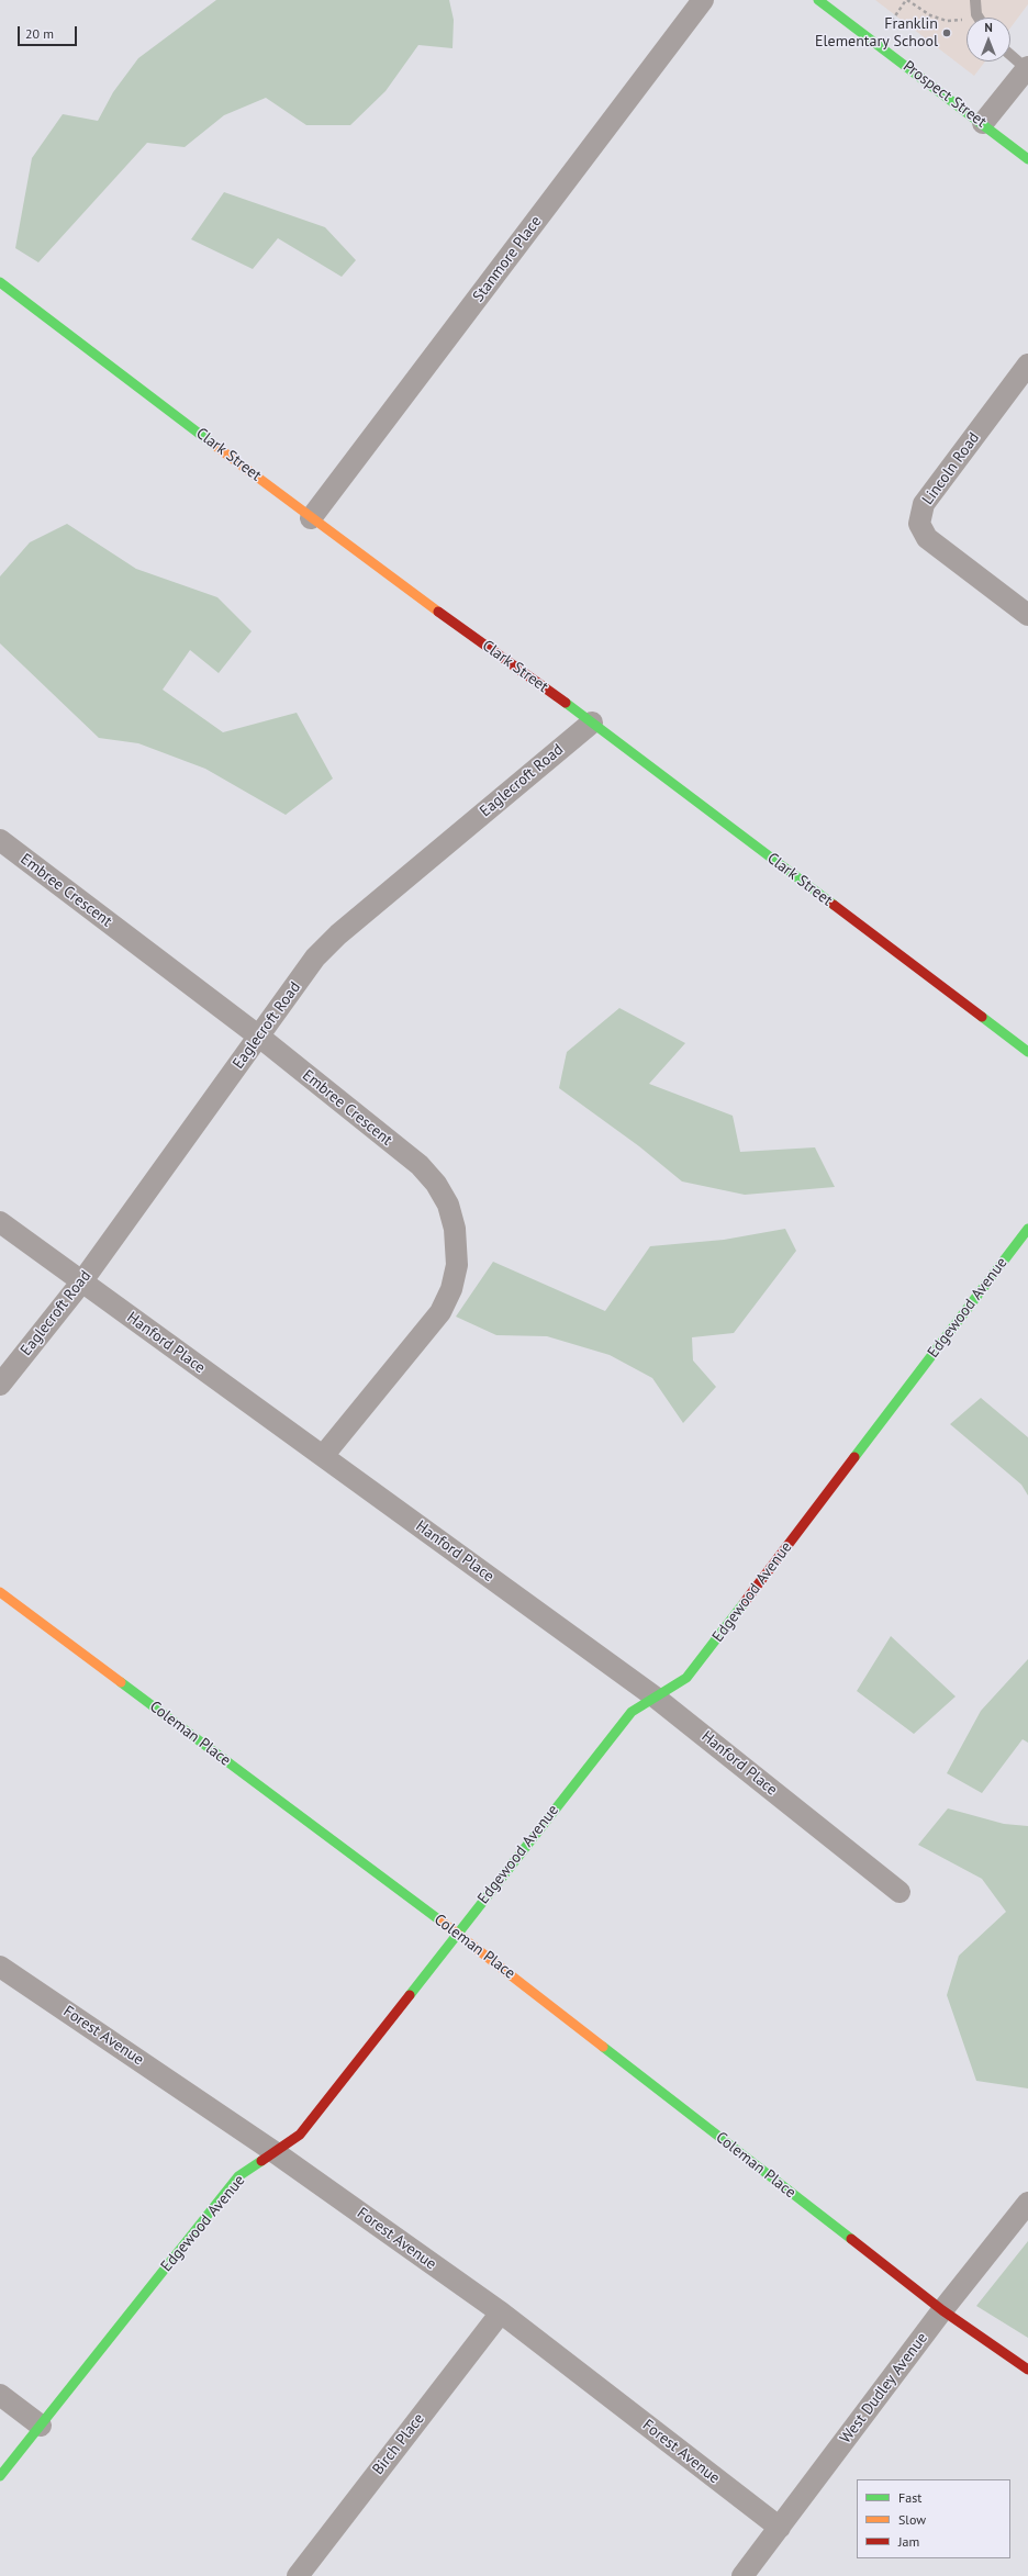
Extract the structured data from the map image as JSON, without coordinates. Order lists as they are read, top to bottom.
{
  "streets": {
    "street": [
      "Prospect Street",
      "Stanmore Place",
      "Clark Street",
      "Lincoln Road",
      "Eaglecroft Road",
      "Embree Crescent",
      "Edgewood Avenue",
      "Hanford Place",
      "Coleman Place",
      "Forest Avenue",
      "West Dudley Avenue",
      "Birch Place"
    ]
  },
  "crossings": [
    ["Stanmore Place", "Clark Street"],
    ["Clark Street", "Eaglecroft Road"],
    ["Eaglecroft Road", "Embree Crescent"],
    ["Eaglecroft Road", "Hanford Place"],
    ["Embree Crescent", "Hanford Place"],
    ["Edgewood Avenue", "Hanford Place"],
    ["Edgewood Avenue", "Coleman Place"],
    ["Edgewood Avenue", "Forest Avenue"],
    ["Coleman Place", "West Dudley Avenue"],
    ["Forest Avenue", "West Dudley Avenue"],
    ["Forest Avenue", "Birch Place"]
  ],
  "places": ["Franklin Elementary School"],
  "legend": ["Fast", "Slow", "Jam"],
  "scale_bar": "20 m",
  "north": "top"
}
